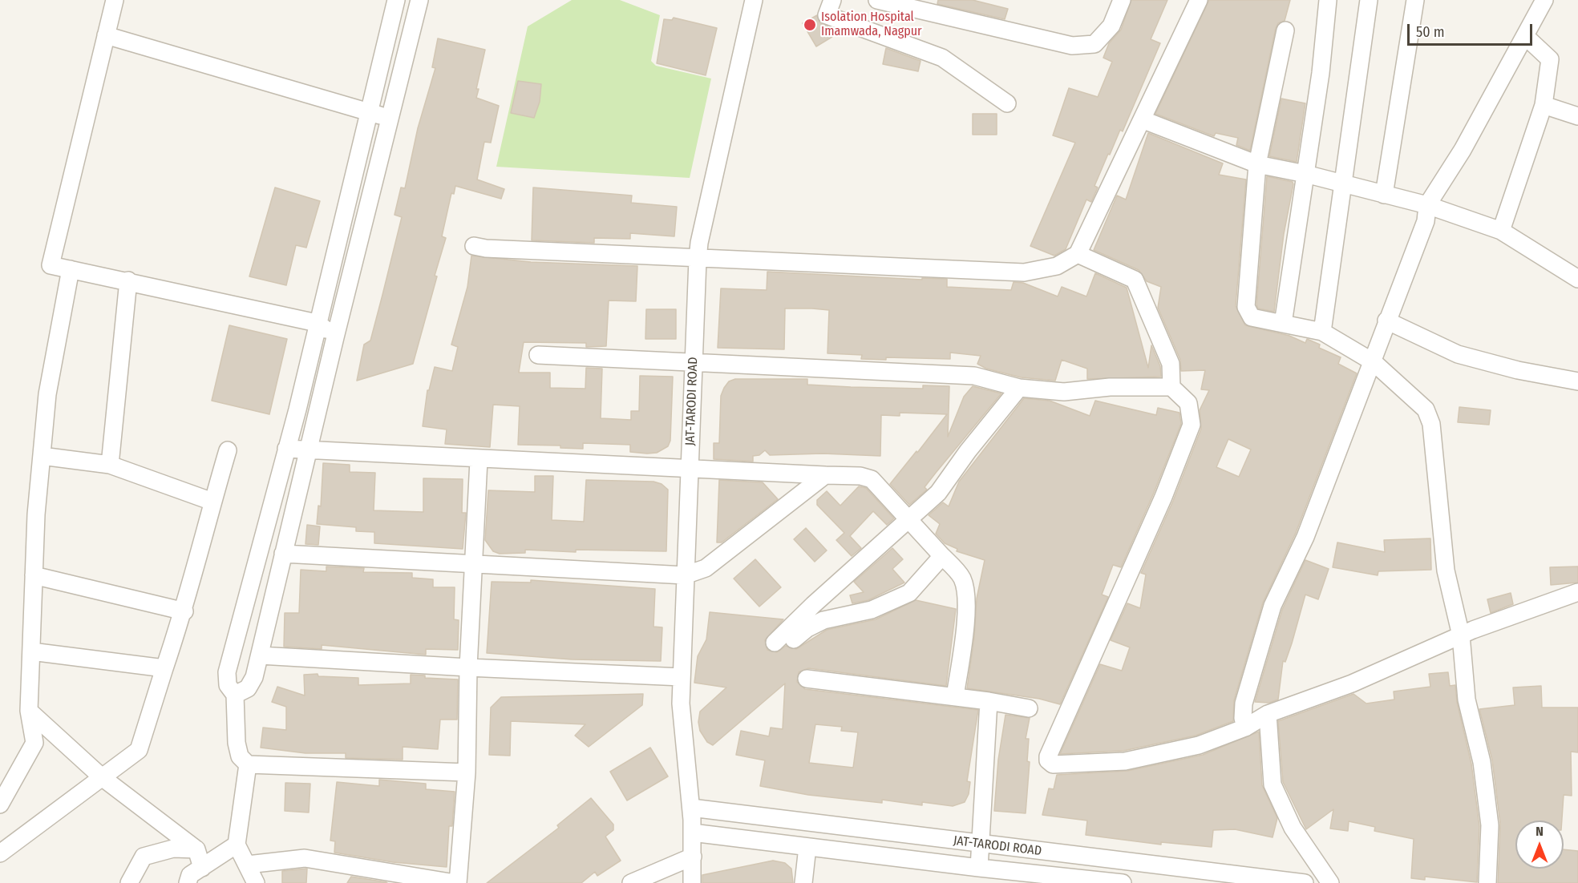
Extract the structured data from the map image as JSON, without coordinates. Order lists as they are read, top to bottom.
{
  "streets": {
    "street": ["JAT-TARODI ROAD"]
  },
  "places": ["Isolation Hospital Imamwada, Nagpur"],
  "scale_bar": "50 m",
  "north": "top"
}
